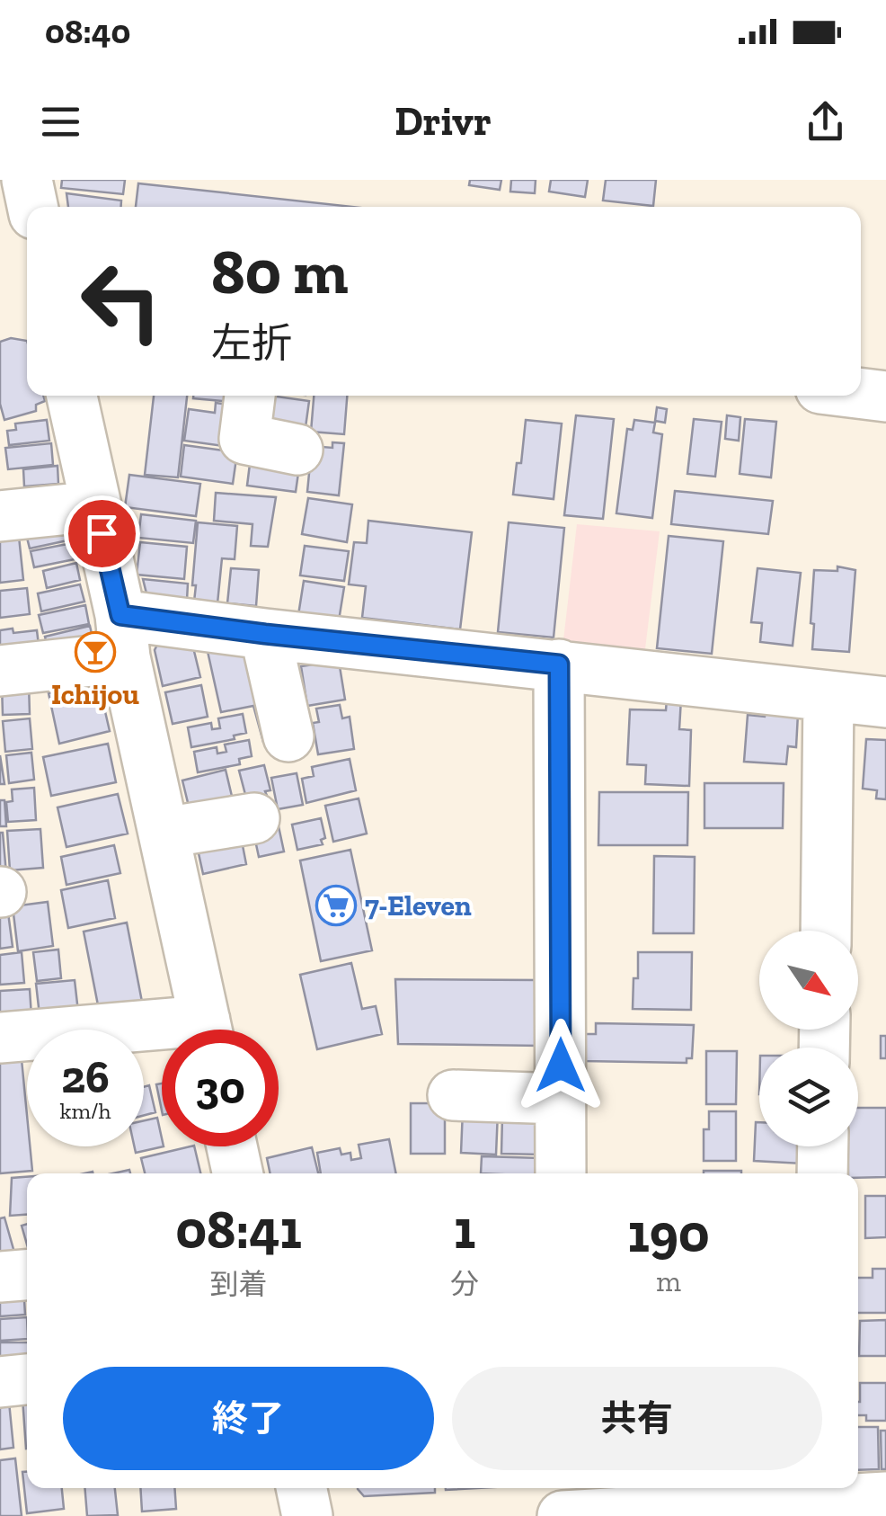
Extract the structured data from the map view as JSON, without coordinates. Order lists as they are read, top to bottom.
{
  "places": {
    "bar": ["Ichijou"],
    "supermarket": ["7-Eleven"]
  },
  "north": "bottom right",
  "page": {
    "status": "08:40",
    "header": "Drivr",
    "turn": ["80 m", "左折"],
    "speed": "26 km/h",
    "limit": "30",
    "eta": [
      "08:41",
      "到着",
      "1",
      "分",
      "190",
      "m"
    ],
    "buttons": ["終了", "共有"]
  }
}
